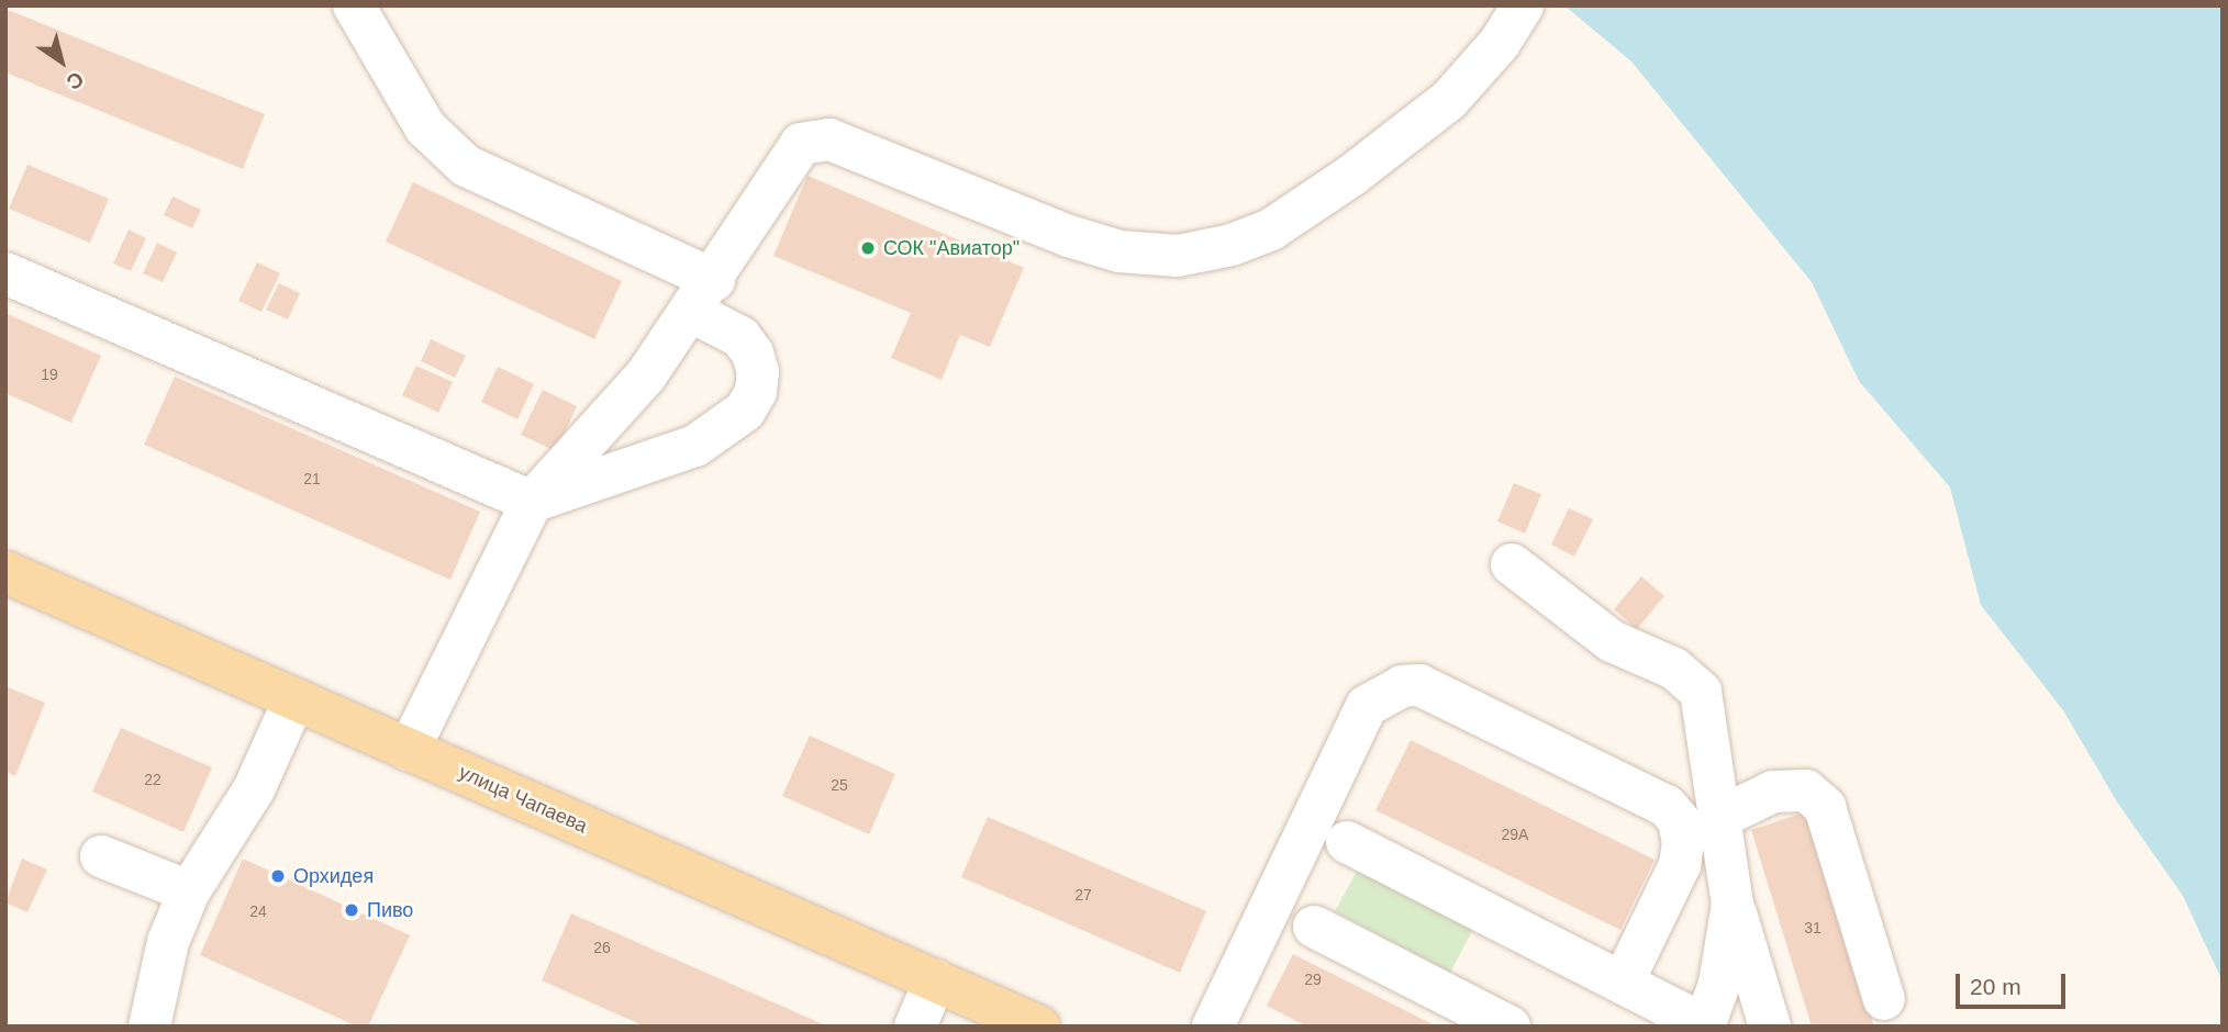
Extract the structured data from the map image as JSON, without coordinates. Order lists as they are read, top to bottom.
{
  "streets": {
    "main road": ["улица Чапаева"]
  },
  "places": ["СОК \"Авиатор\"", "Орхидея", "Пиво"],
  "house_numbers": [
    "19",
    "21",
    "22",
    "25",
    "29А",
    "27",
    "24",
    "31",
    "26",
    "29"
  ],
  "scale_bar": "20 m",
  "north": "bottom right"
}
